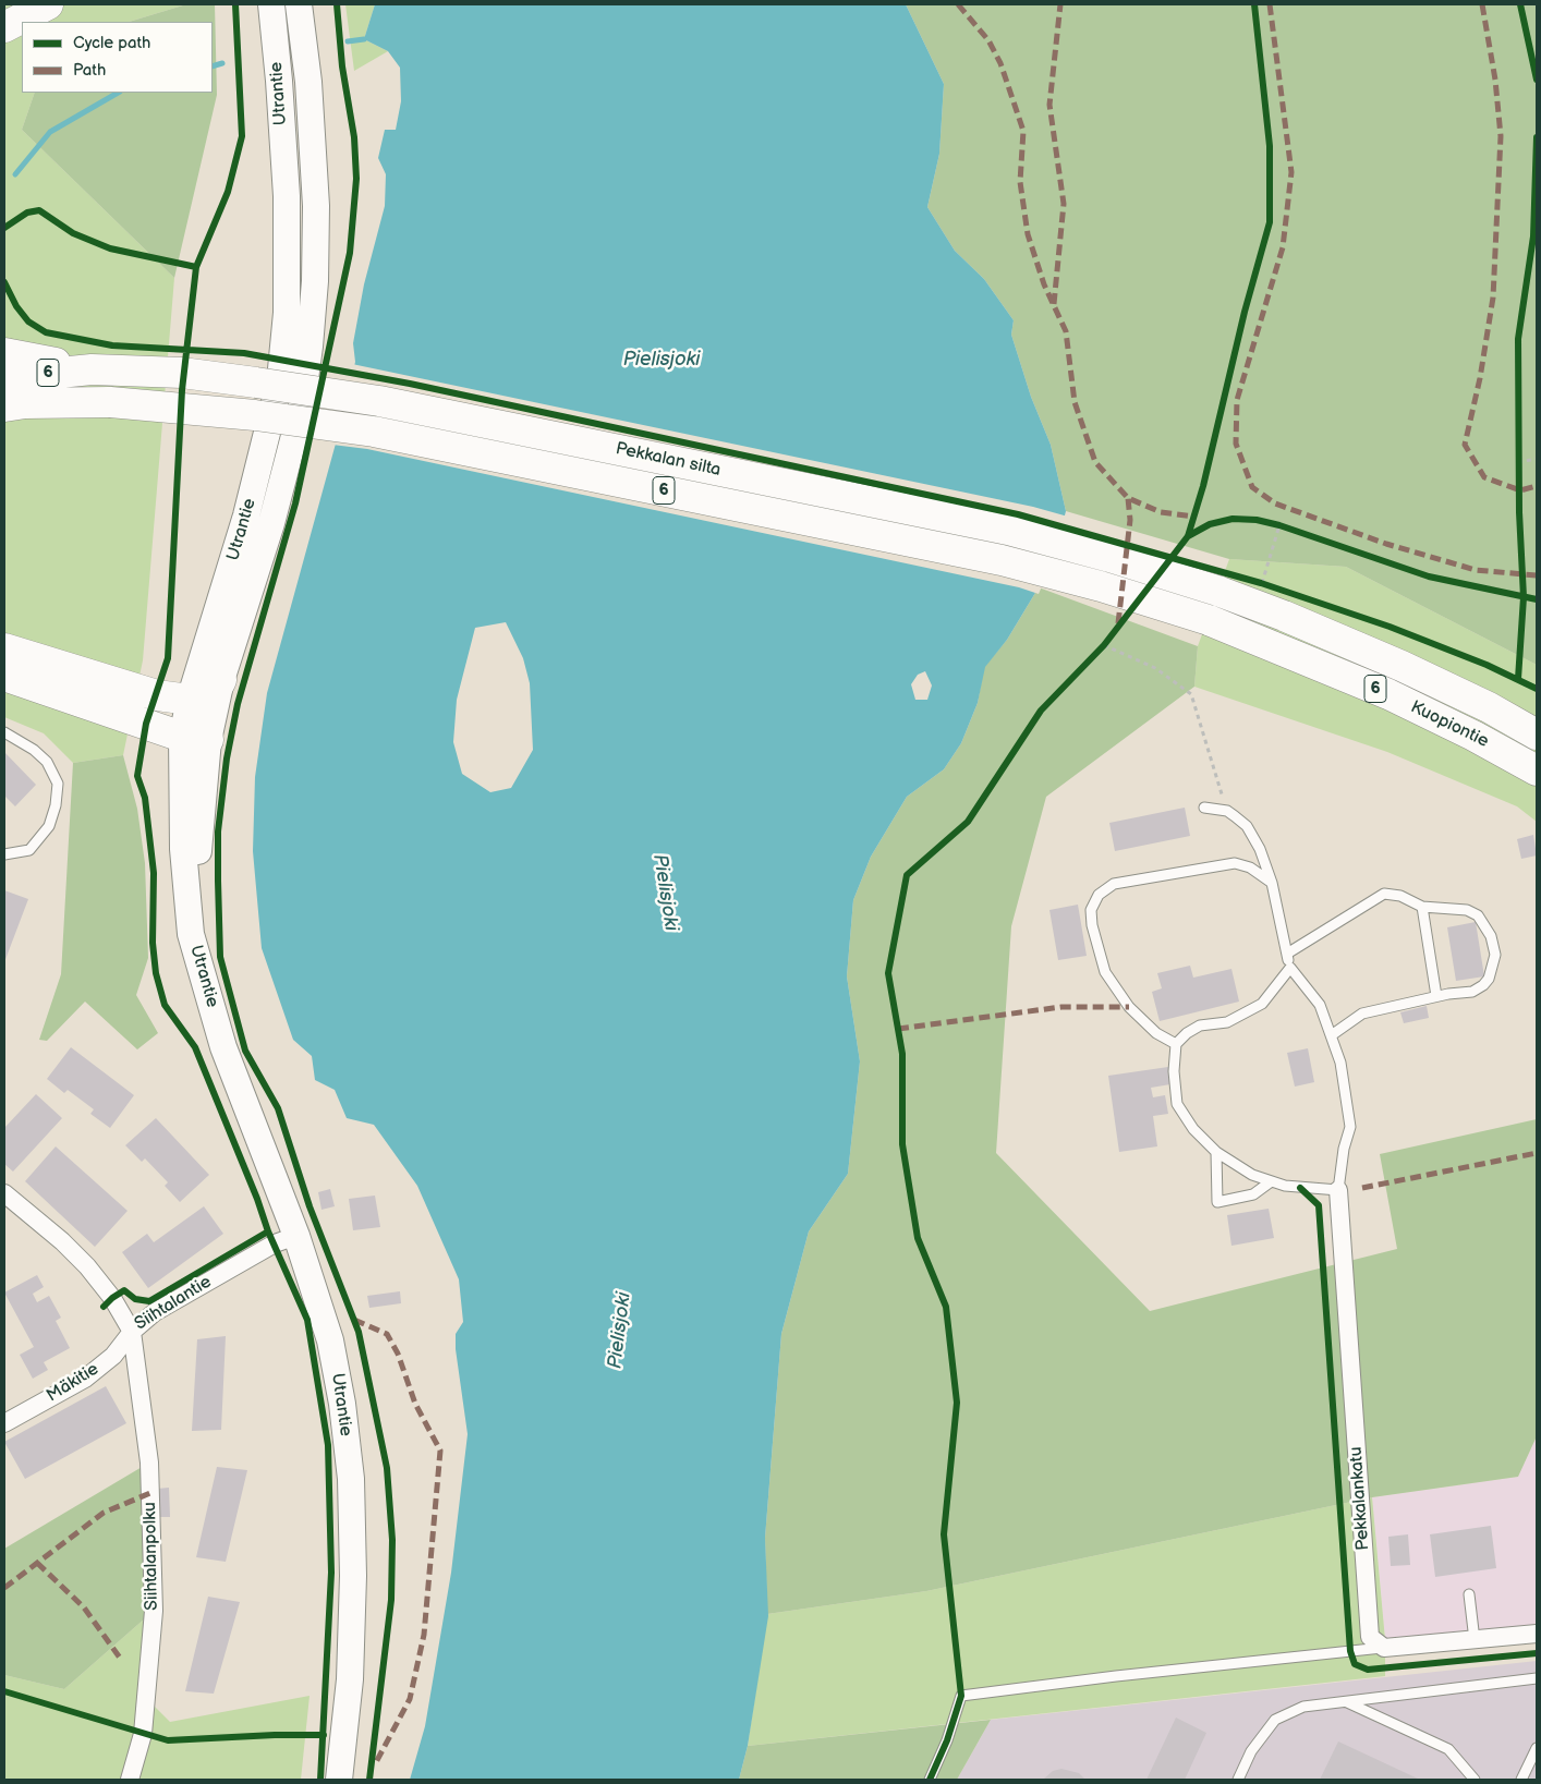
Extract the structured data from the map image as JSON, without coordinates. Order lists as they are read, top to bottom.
{
  "streets": {
    "highway": ["6", "Pekkalan silta", "Kuopiontie"],
    "main road": ["Utrantie"],
    "street": [
      "Siihtalantie",
      "Mäkitie",
      "Pekkalankatu",
      "Siihtalanpolku"
    ]
  },
  "crossings": [
    ["Utrantie", "Siihtalantie"],
    ["6", "Pekkalan silta"],
    ["Pekkalan silta", "Kuopiontie"],
    ["Siihtalantie", "Mäkitie"],
    ["Siihtalantie", "Siihtalanpolku"],
    ["Mäkitie", "Siihtalanpolku"]
  ],
  "water": ["Pielisjoki"],
  "legend": ["Cycle path", "Path"]
}
